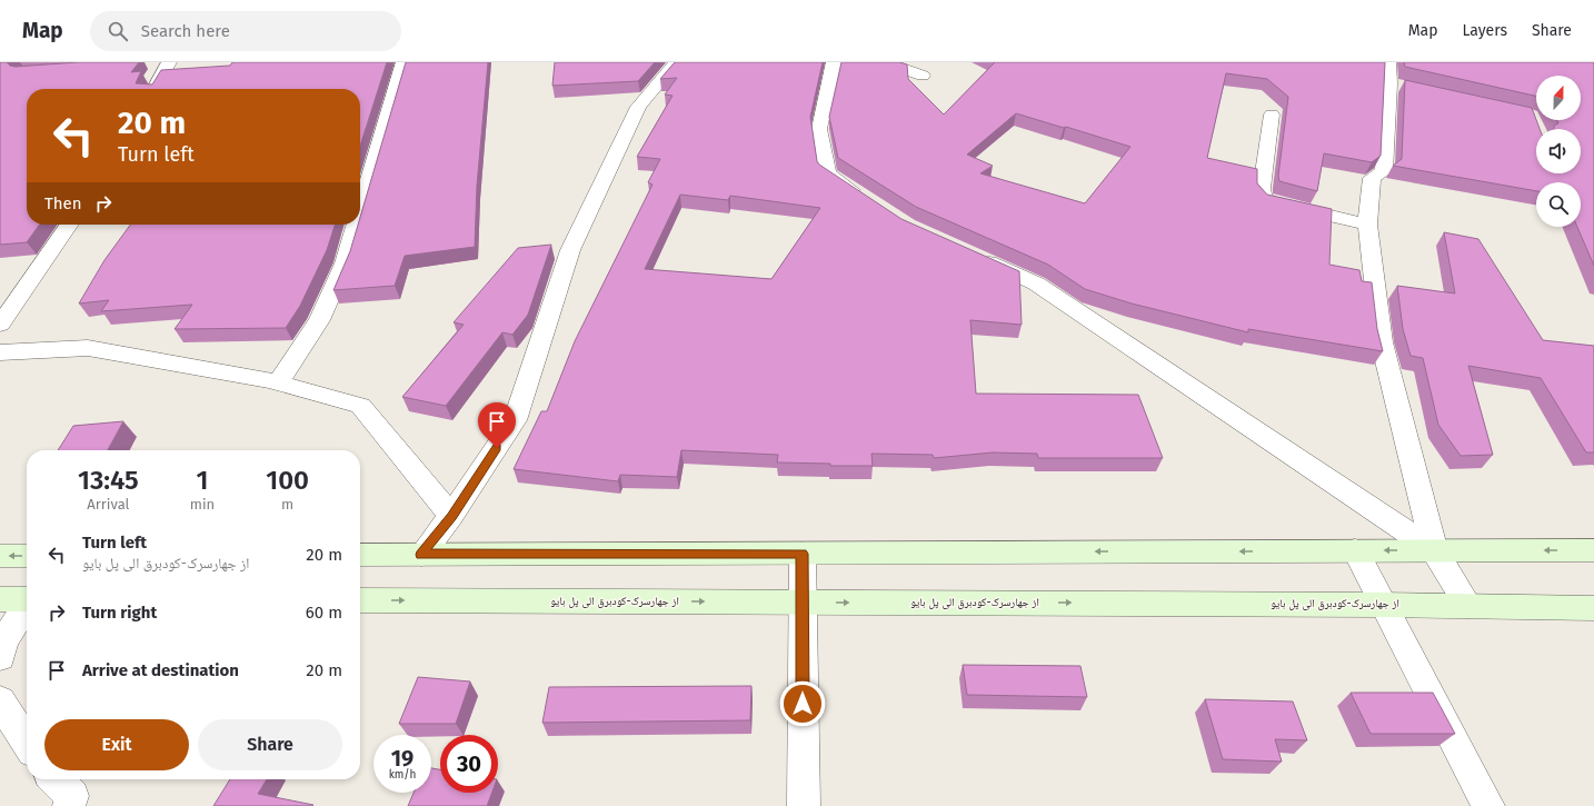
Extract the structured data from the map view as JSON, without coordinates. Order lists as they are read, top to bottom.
{
  "streets": {
    "street": ["از جهارسرک-کودبرق الی پل بایو"]
  },
  "north": "top",
  "page": {
    "header": "Map",
    "search": "Search here",
    "nav": ["Map", "Layers", "Share"],
    "turn": ["20 m", "Turn left"],
    "then": "Then",
    "eta": [
      "13:45",
      "Arrival",
      "1",
      "min",
      "100",
      "m"
    ],
    "list": [
      {
        "name": "Turn left",
        "note": "از جهارسرک-کودبرق الی پل بایو",
        "value": "20 m"
      },
      {
        "name": "Turn right",
        "value": "60 m"
      },
      {
        "name": "Arrive at destination",
        "value": "20 m"
      }
    ],
    "buttons": ["Exit", "Share"],
    "speed": "19 km/h",
    "limit": "30"
  }
}
